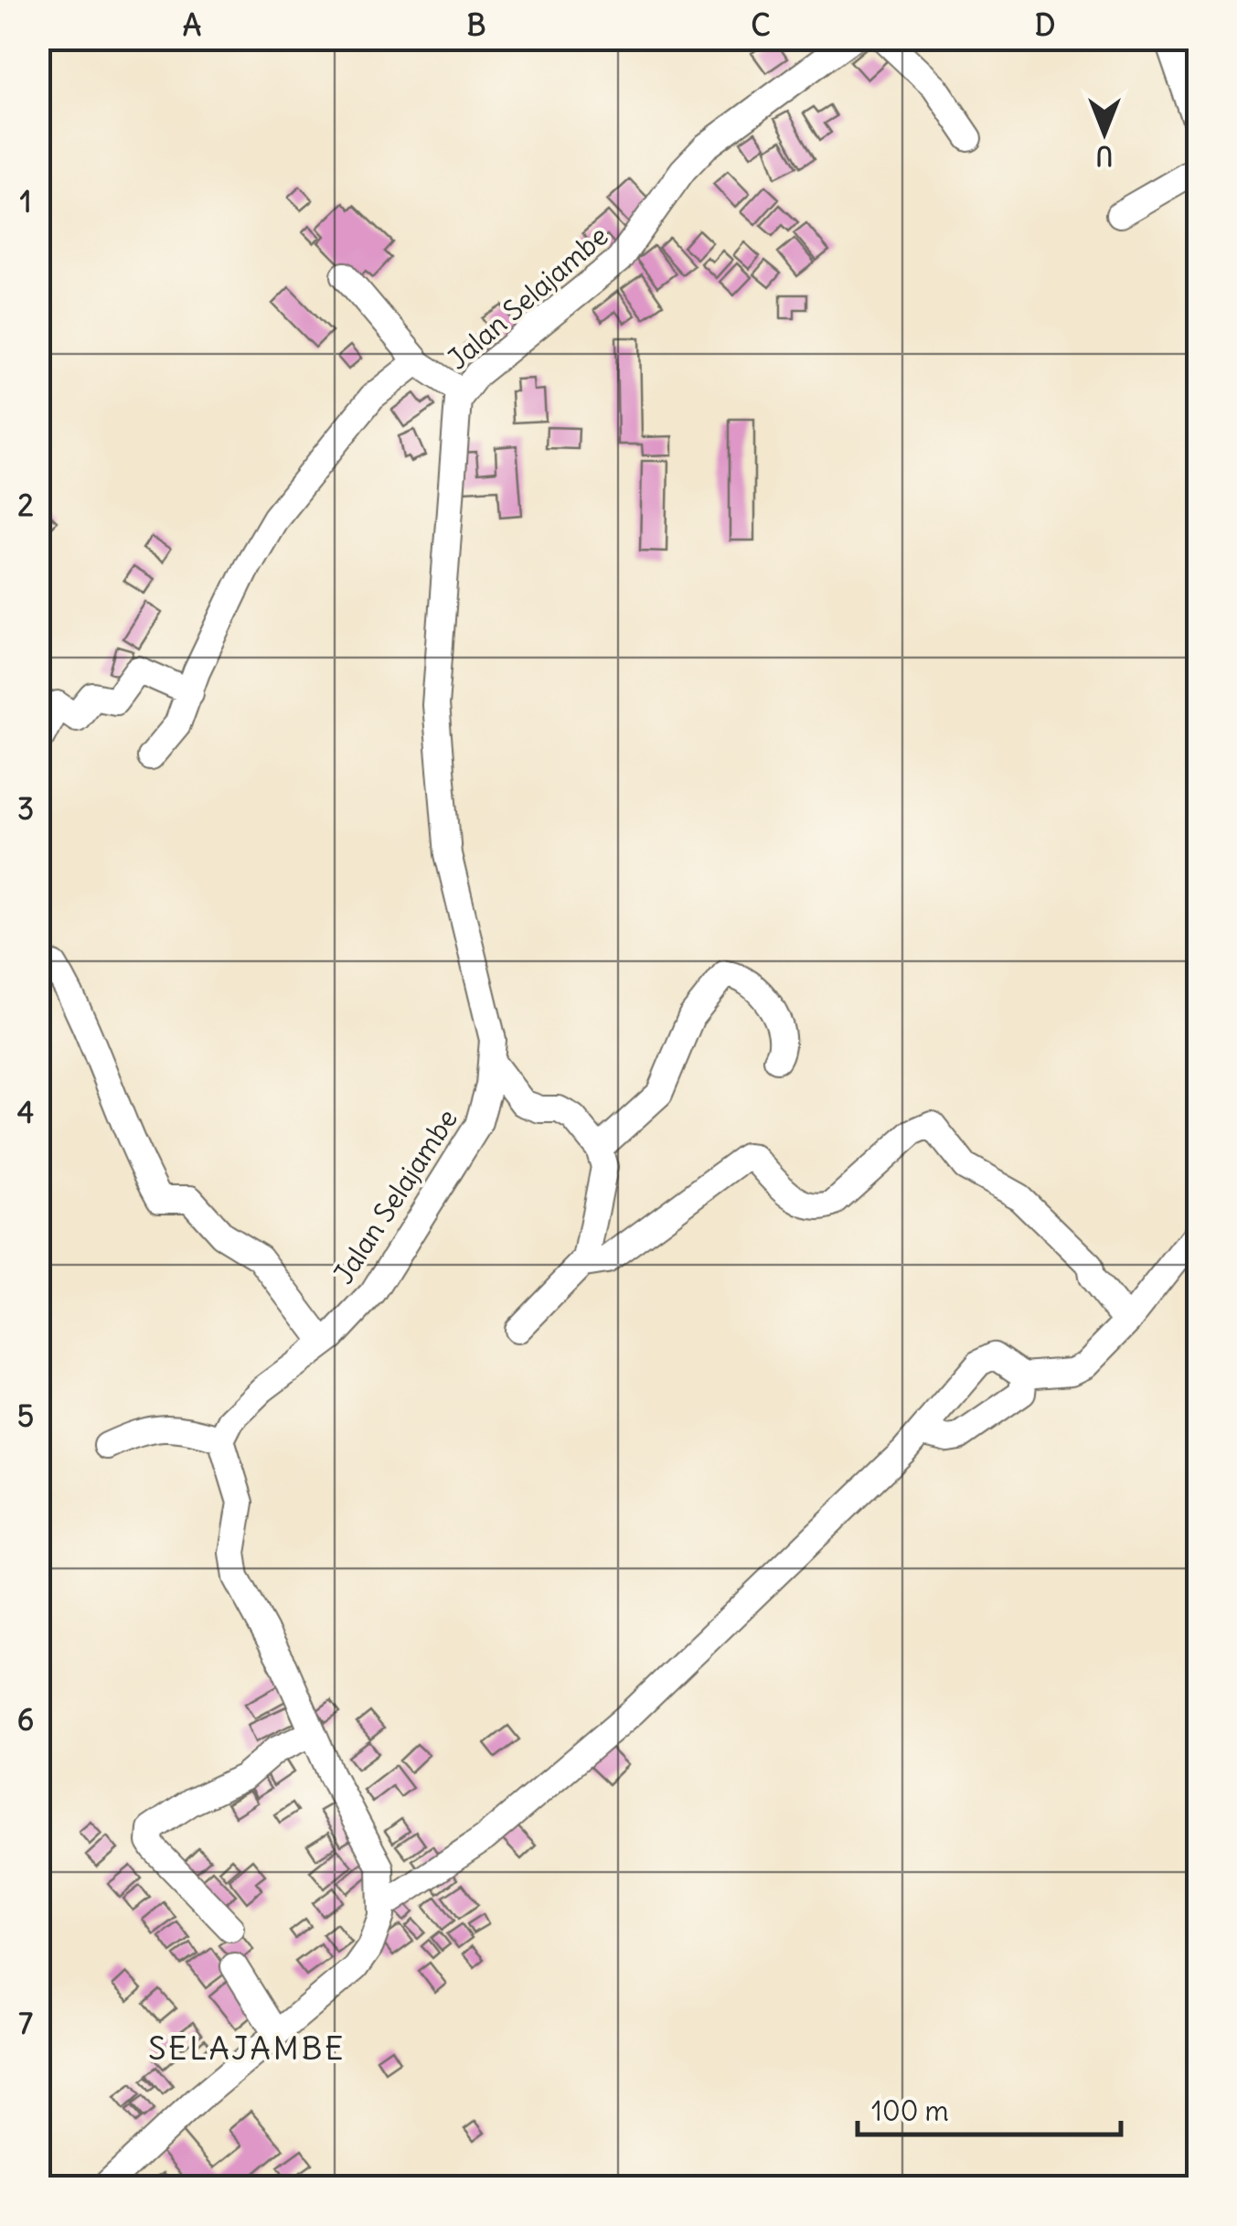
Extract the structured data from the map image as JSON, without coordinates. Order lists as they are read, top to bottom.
{
  "streets": {
    "street": ["Jalan Selajambe"]
  },
  "districts": ["SELAJAMBE"],
  "scale_bar": "100 m",
  "north": "bottom",
  "grid": {
    "columns": [
      "A",
      "B",
      "C",
      "D"
    ],
    "rows": [
      "1",
      "2",
      "3",
      "4",
      "5",
      "6",
      "7"
    ]
  }
}
